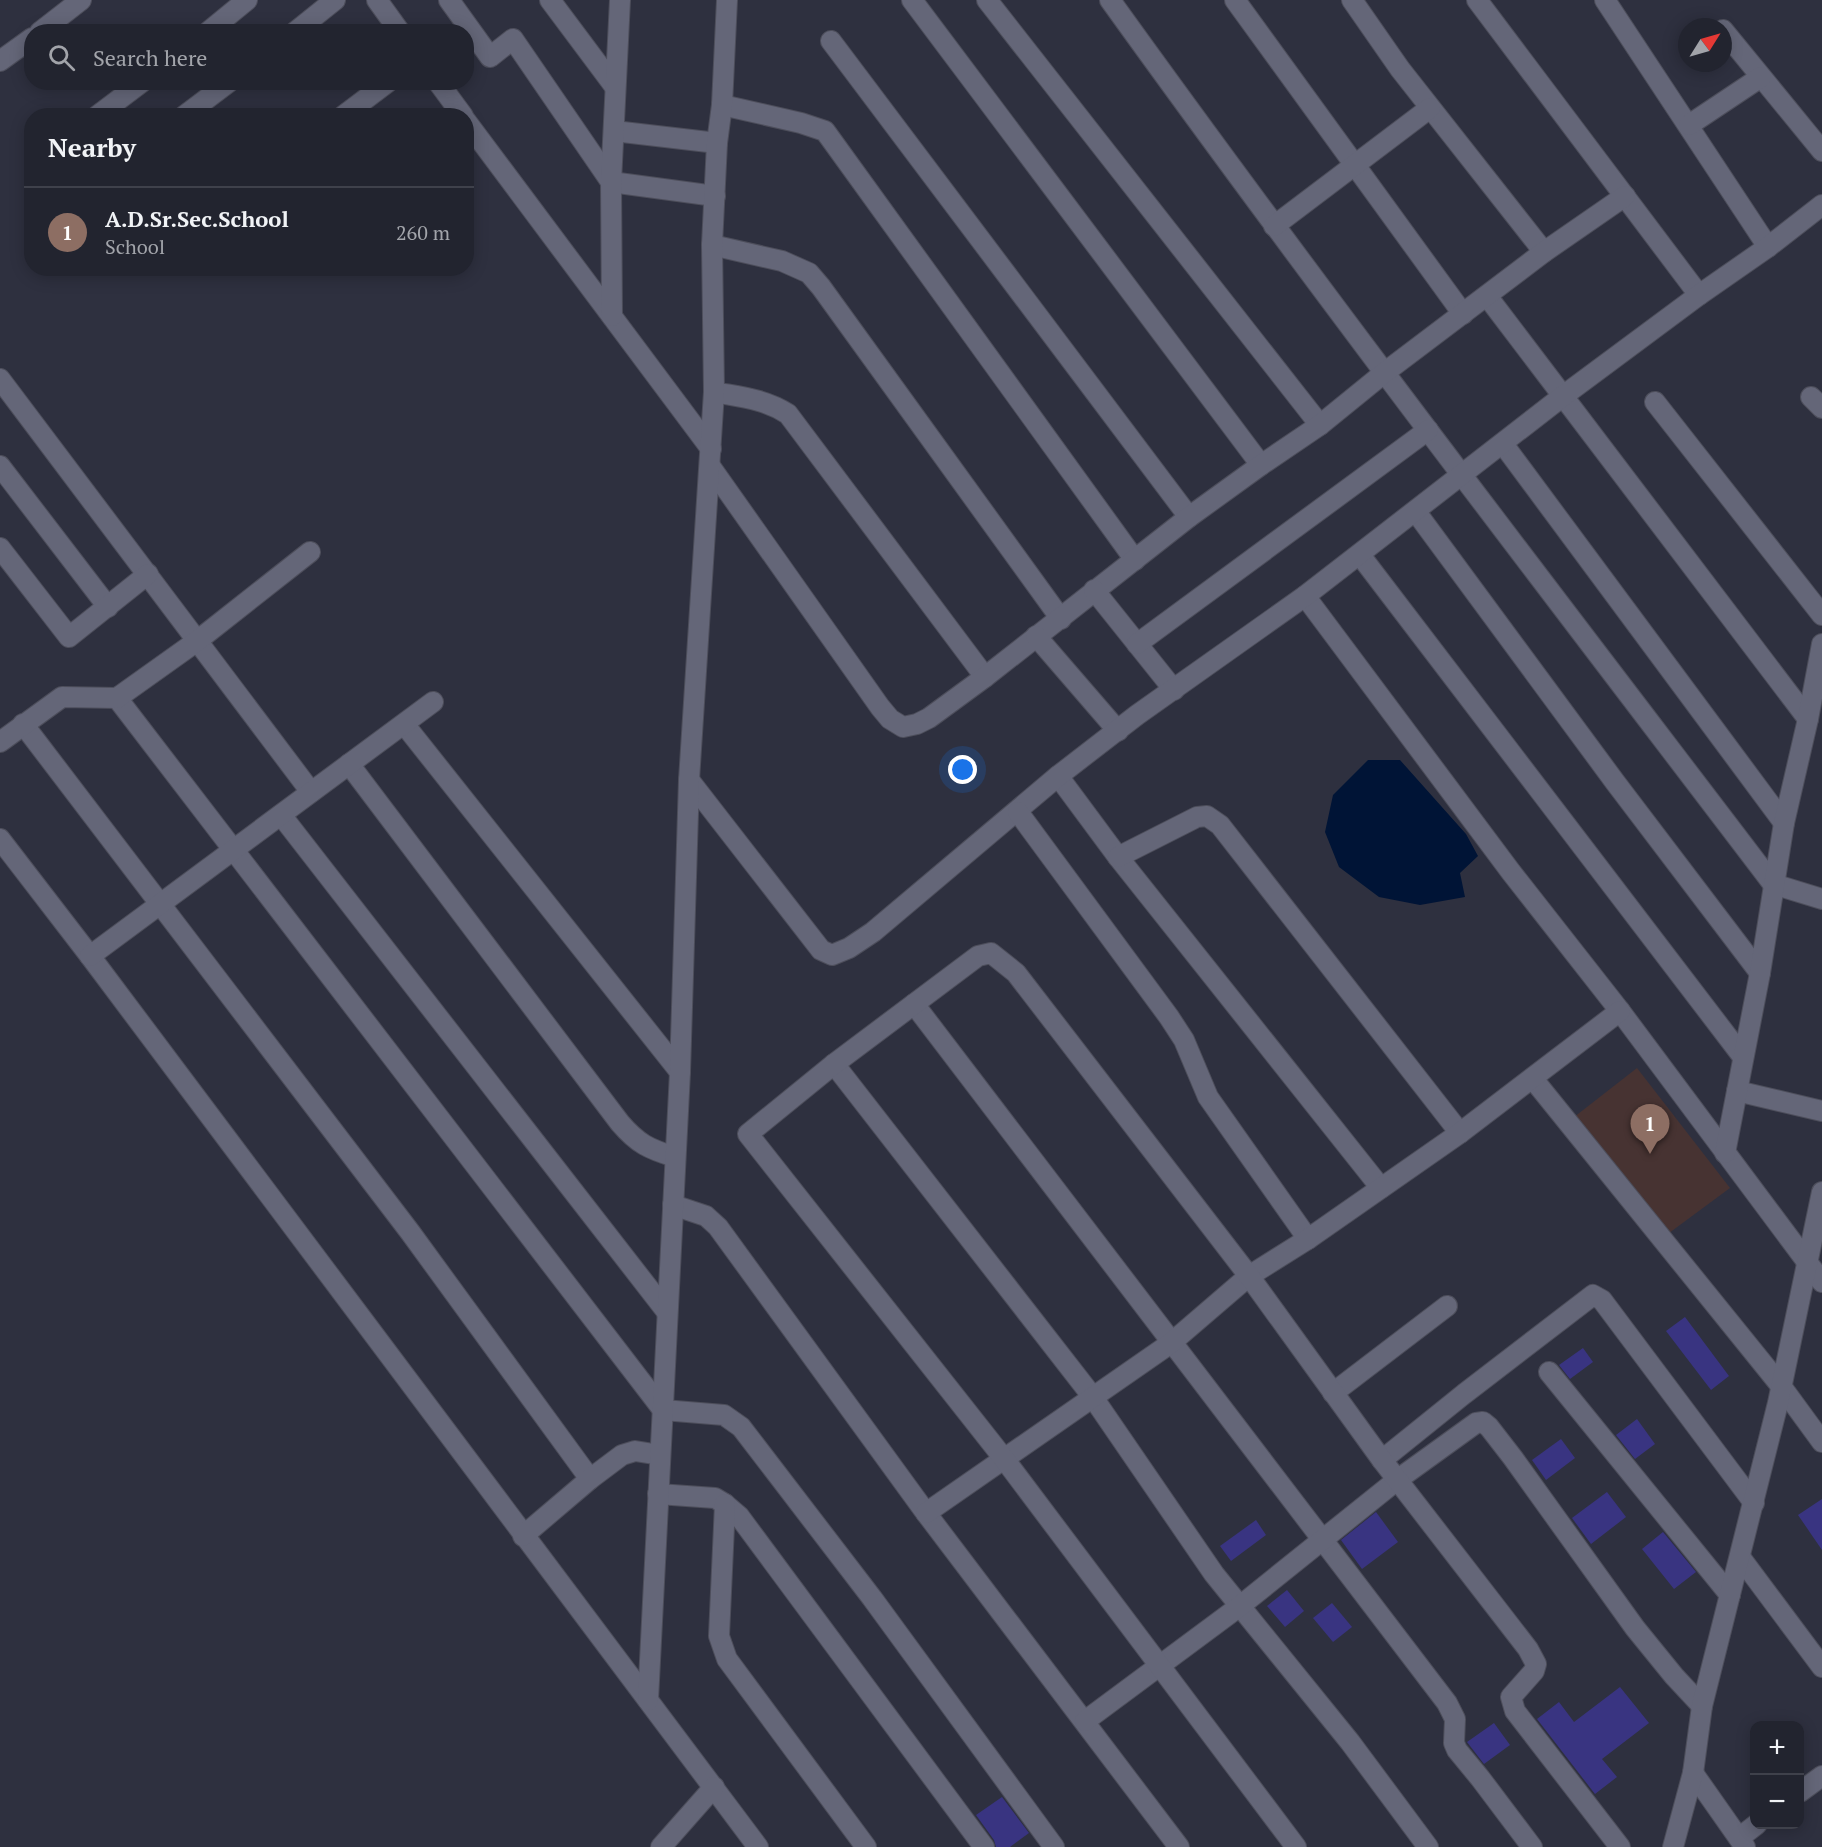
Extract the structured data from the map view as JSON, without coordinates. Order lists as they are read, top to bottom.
{
  "north": "top right",
  "page": {
    "search": "Search here",
    "heading": "Nearby",
    "list": [
      {
        "mark": "1",
        "name": "A.D.Sr.Sec.School",
        "note": "School",
        "value": "260 m"
      }
    ],
    "pins": "1",
    "map_buttons": ["+", "−"]
  }
}
